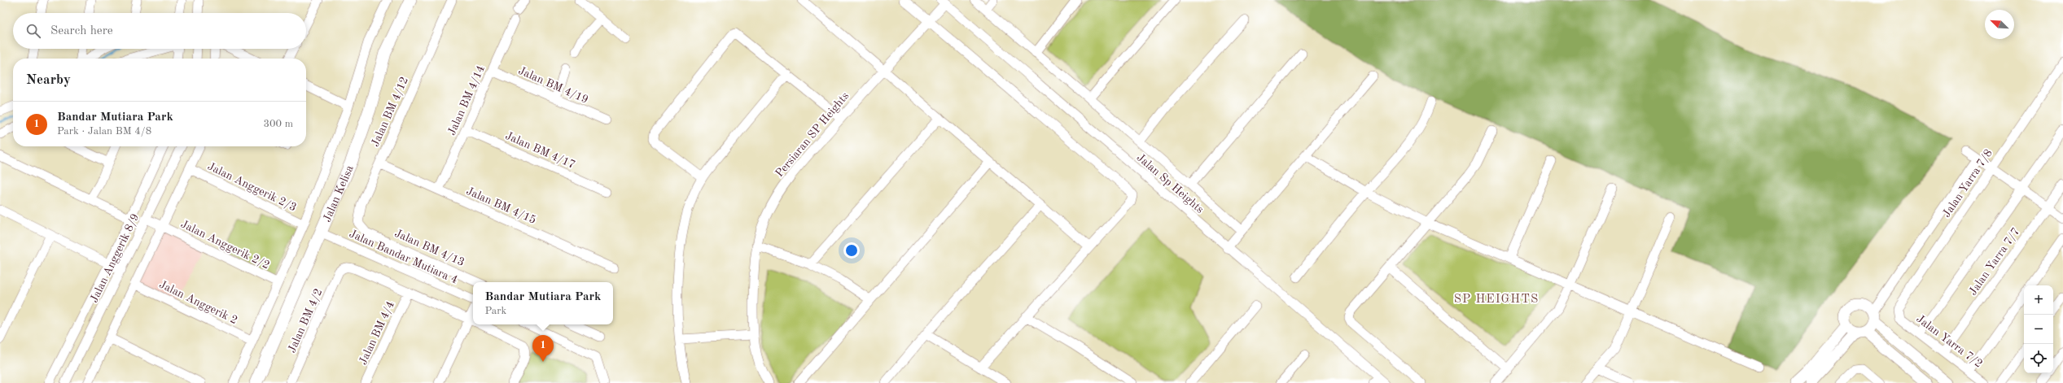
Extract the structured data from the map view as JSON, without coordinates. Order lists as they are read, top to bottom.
{
  "streets": {
    "main road": ["Jalan Kelisa"],
    "street": [
      "Jalan BM 4/19",
      "Jalan BM 4/14",
      "Jalan BM 4/12",
      "Persiaran SP Heights",
      "Jalan BM 4/17",
      "Jalan Sp Heights",
      "Jalan Yarra 7/8",
      "Jalan Anggerik 2/3",
      "Jalan BM 4/15",
      "Jalan Anggerik 2/2",
      "Jalan BM 4/13",
      "Jalan Bandar Mutiara 4",
      "Jalan Anggerik 8/9",
      "Jalan Yarra 7/7",
      "Jalan Anggerik 2",
      "Jalan BM 4/2",
      "Jalan BM 4/4",
      "Jalan Yarra 7/2"
    ]
  },
  "crossings": [
    ["Jalan BM 4/19", "Jalan BM 4/14"],
    ["Jalan BM 4/14", "Jalan BM 4/17"],
    ["Jalan BM 4/14", "Jalan BM 4/15"],
    ["Jalan BM 4/12", "Jalan BM 4/15"],
    ["Jalan BM 4/12", "Jalan BM 4/13"],
    ["Persiaran SP Heights", "Jalan Sp Heights"],
    ["Jalan Yarra 7/8", "Jalan Yarra 7/2"],
    ["Jalan Kelisa", "Jalan Bandar Mutiara 4"],
    ["Jalan Anggerik 2/2", "Jalan Anggerik 8/9"],
    ["Jalan Yarra 7/7", "Jalan Yarra 7/2"],
    ["Jalan BM 4/2", "Jalan BM 4/4"]
  ],
  "districts": ["SP HEIGHTS"],
  "north": "top left",
  "page": {
    "search": "Search here",
    "heading": "Nearby",
    "list": [
      {
        "mark": "1",
        "name": "Bandar Mutiara Park",
        "note": "Park · Jalan BM 4/8",
        "value": "300 m"
      }
    ],
    "popup": ["Bandar Mutiara Park", "Park"],
    "map_buttons": ["+", "−"],
    "pins": "1"
  }
}
